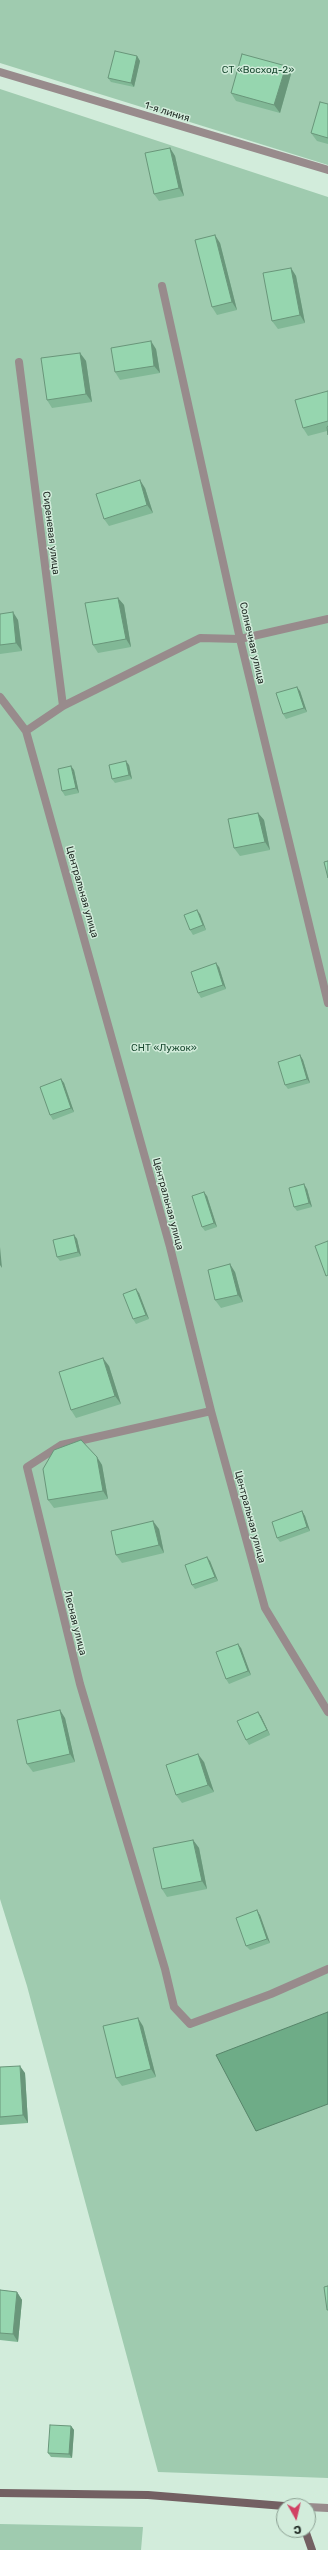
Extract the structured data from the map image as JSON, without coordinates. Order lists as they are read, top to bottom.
{
  "streets": {
    "street": [
      "1-я линия",
      "Сиреневая улица",
      "Солнечная улица",
      "Центральная улица",
      "Лесная улица"
    ]
  },
  "crossings": [
    ["Центральная улица", "Лесная улица"]
  ],
  "parks": ["СТ «Восход-2»", "СНТ «Лужок»"],
  "north": "bottom"
}
